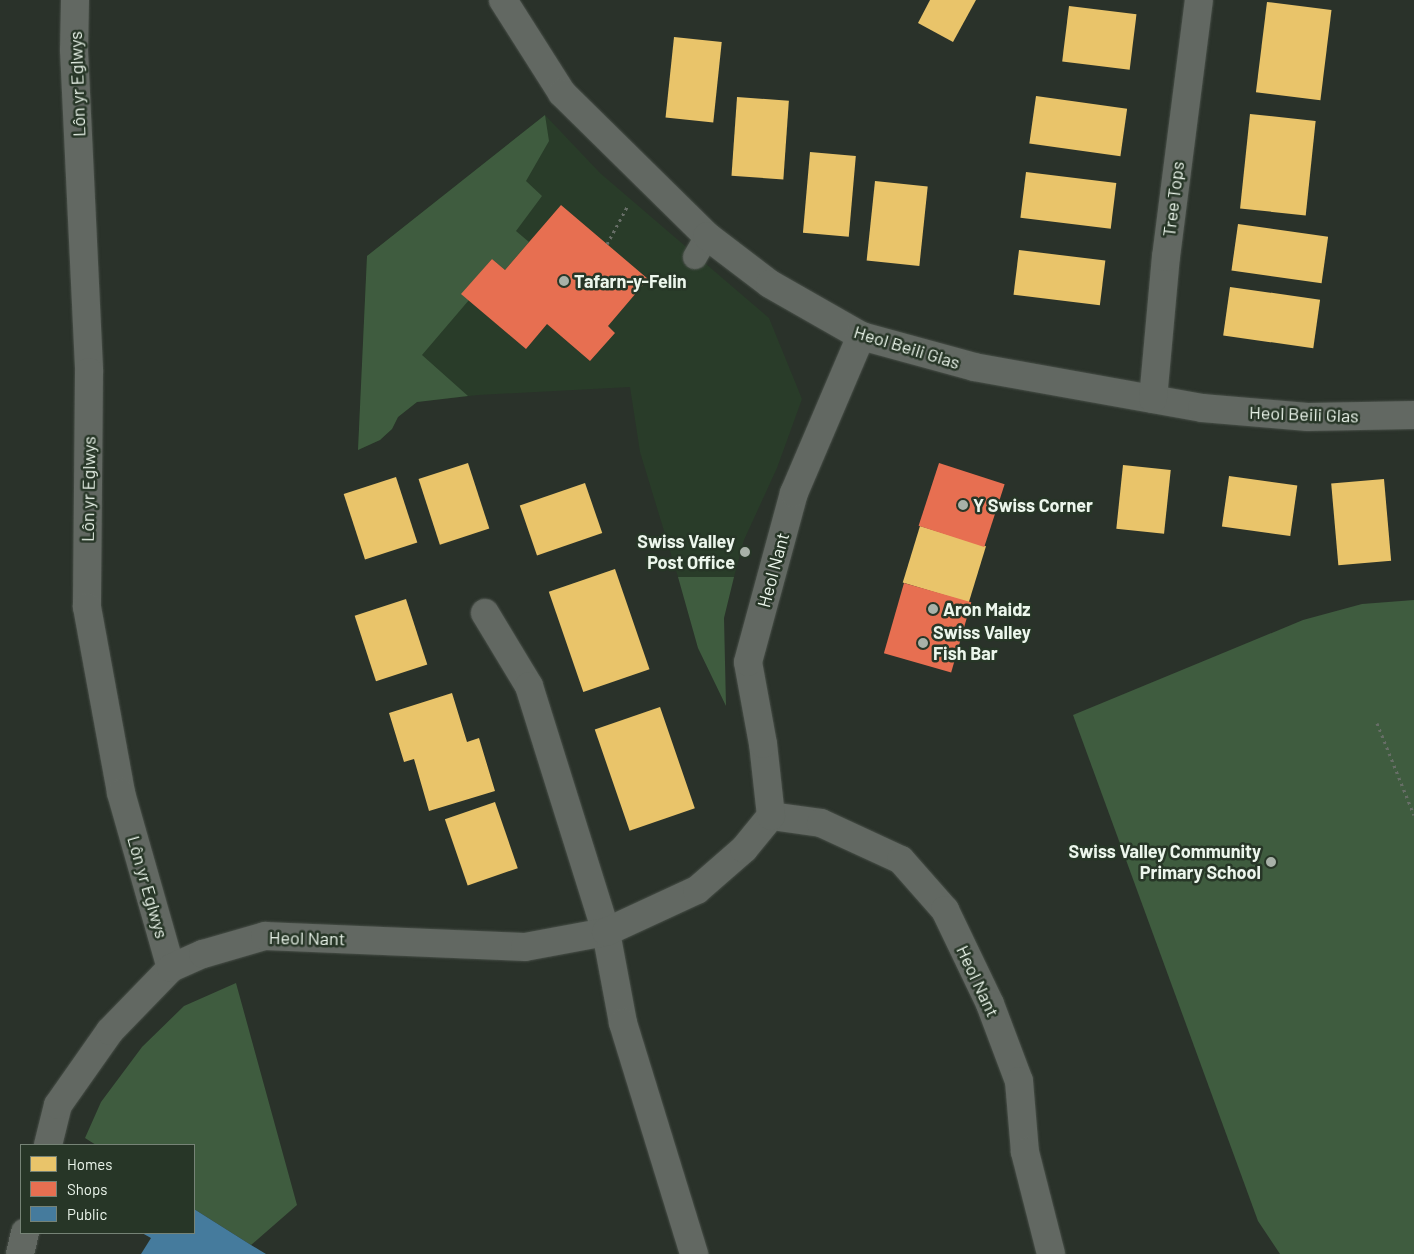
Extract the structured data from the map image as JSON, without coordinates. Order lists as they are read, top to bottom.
{
  "streets": {
    "street": [
      "Lôn yr Eglwys",
      "Tree Tops",
      "Heol Beili Glas",
      "Heol Nant"
    ]
  },
  "crossings": [
    ["Lôn yr Eglwys", "Heol Nant"],
    ["Tree Tops", "Heol Beili Glas"],
    ["Heol Beili Glas", "Heol Nant"]
  ],
  "places": [
    "Tafarn-y-Felin",
    "Y Swiss Corner",
    "Swiss Valley Post Office",
    "Aron Maidz",
    "Swiss Valley Fish Bar",
    "Swiss Valley Community Primary School"
  ],
  "legend": ["Homes", "Shops", "Public"]
}
